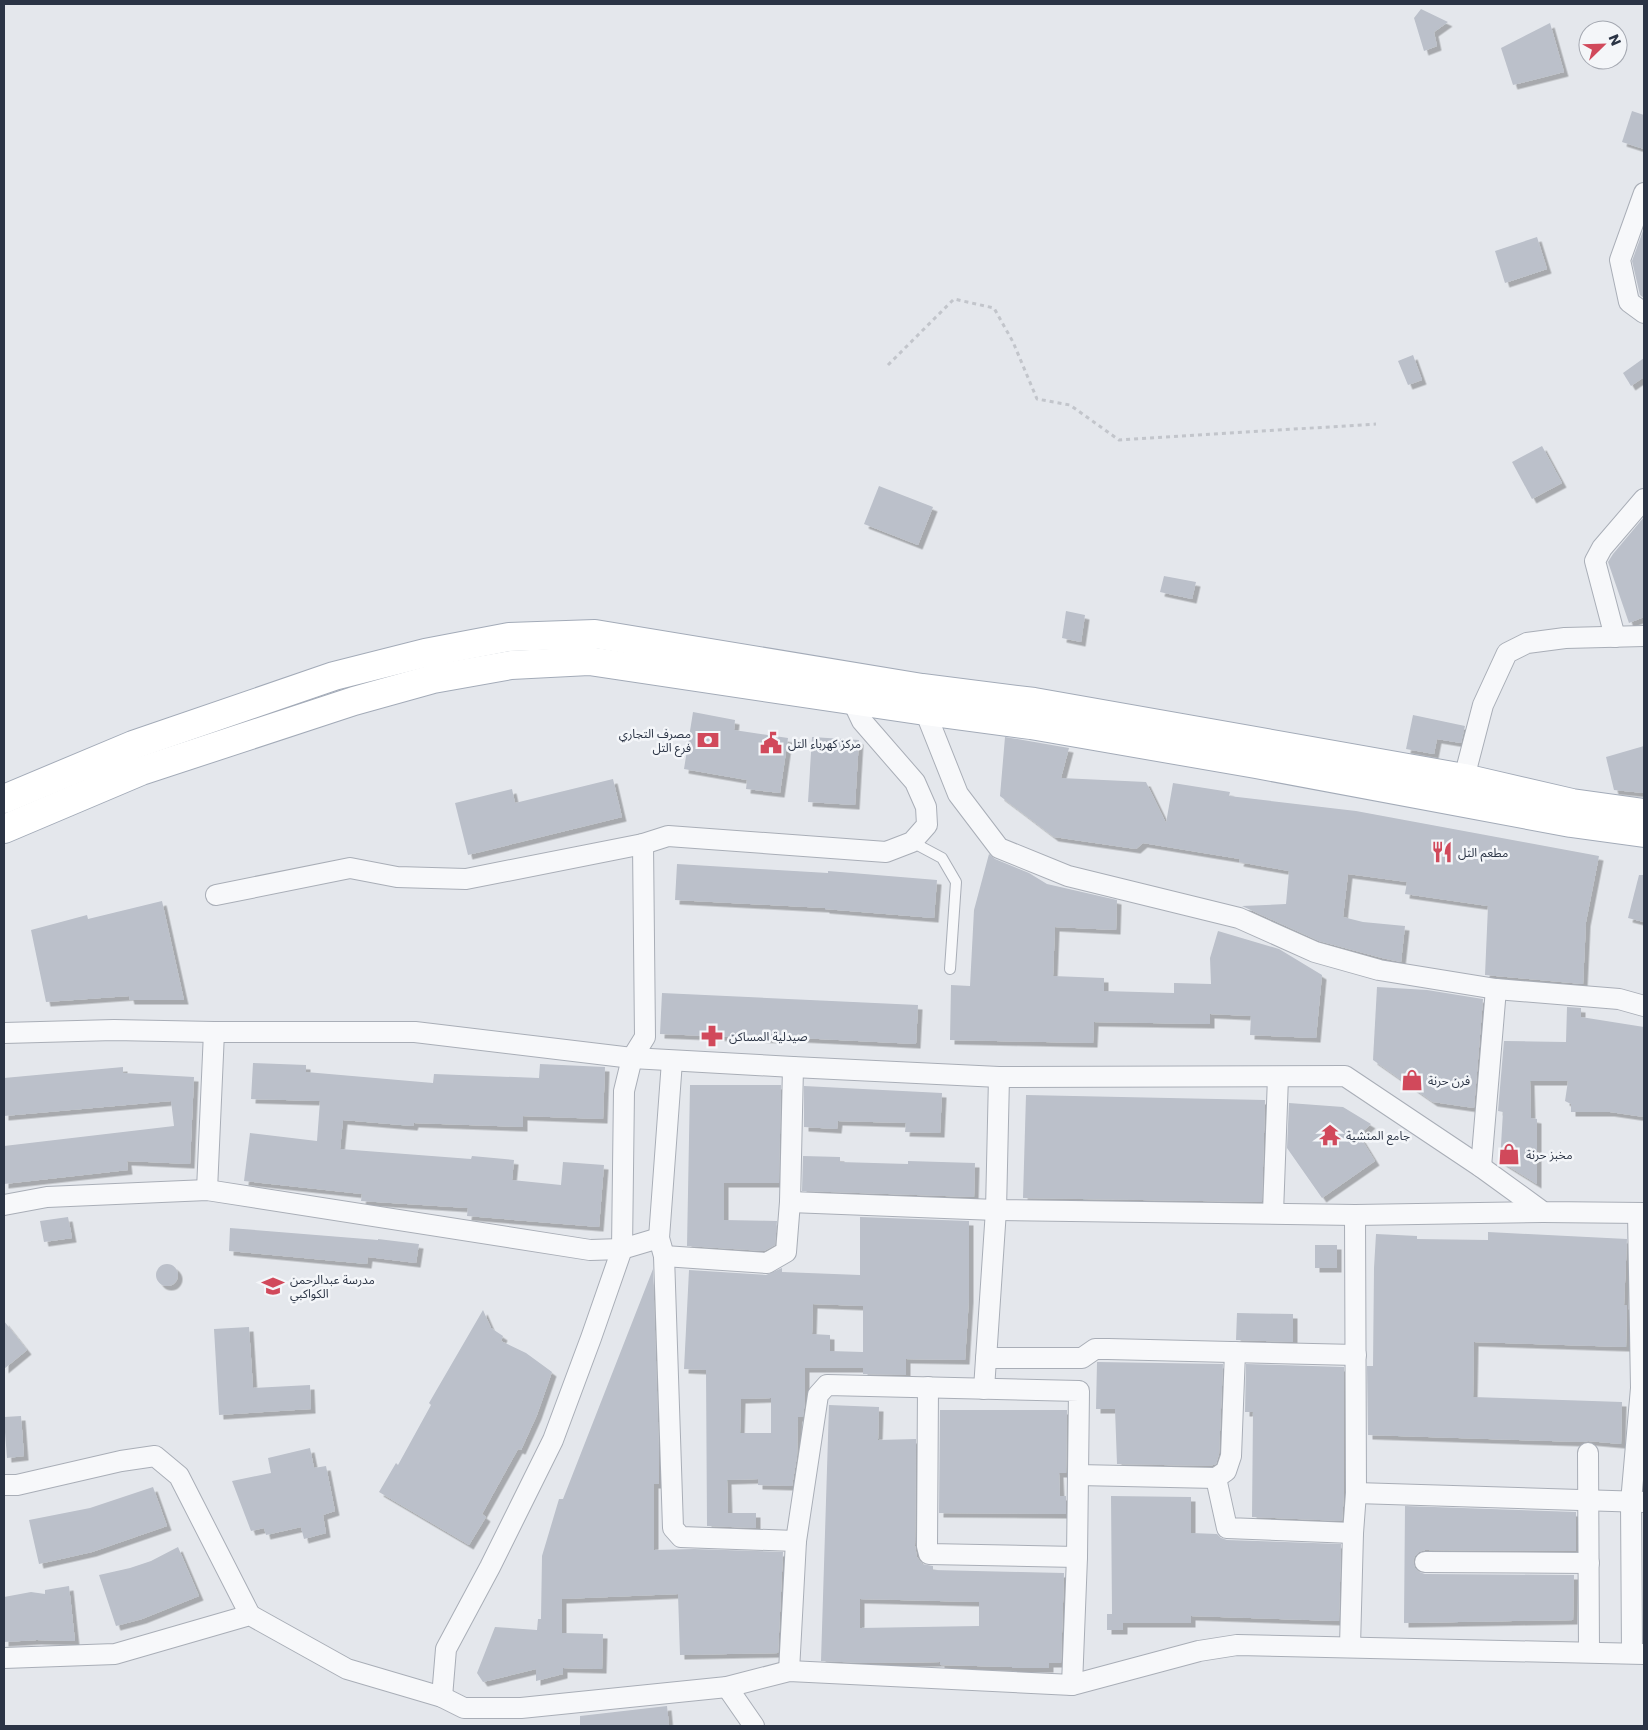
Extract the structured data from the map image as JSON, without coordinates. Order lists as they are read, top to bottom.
{
  "places": {
    "bank": ["مصرف التجاري فرع التل"],
    "public building": ["مركز كهرباء التل"],
    "restaurant": ["مطعم التل"],
    "pharmacy": ["صيدلية المساكن"],
    "shop": ["فرن حرنة", "مخبز حرنة"],
    "temple": ["جامع المنشية"],
    "school or university": ["مدرسة عبدالرحمن الكواكبي"]
  },
  "north": "top right"
}
